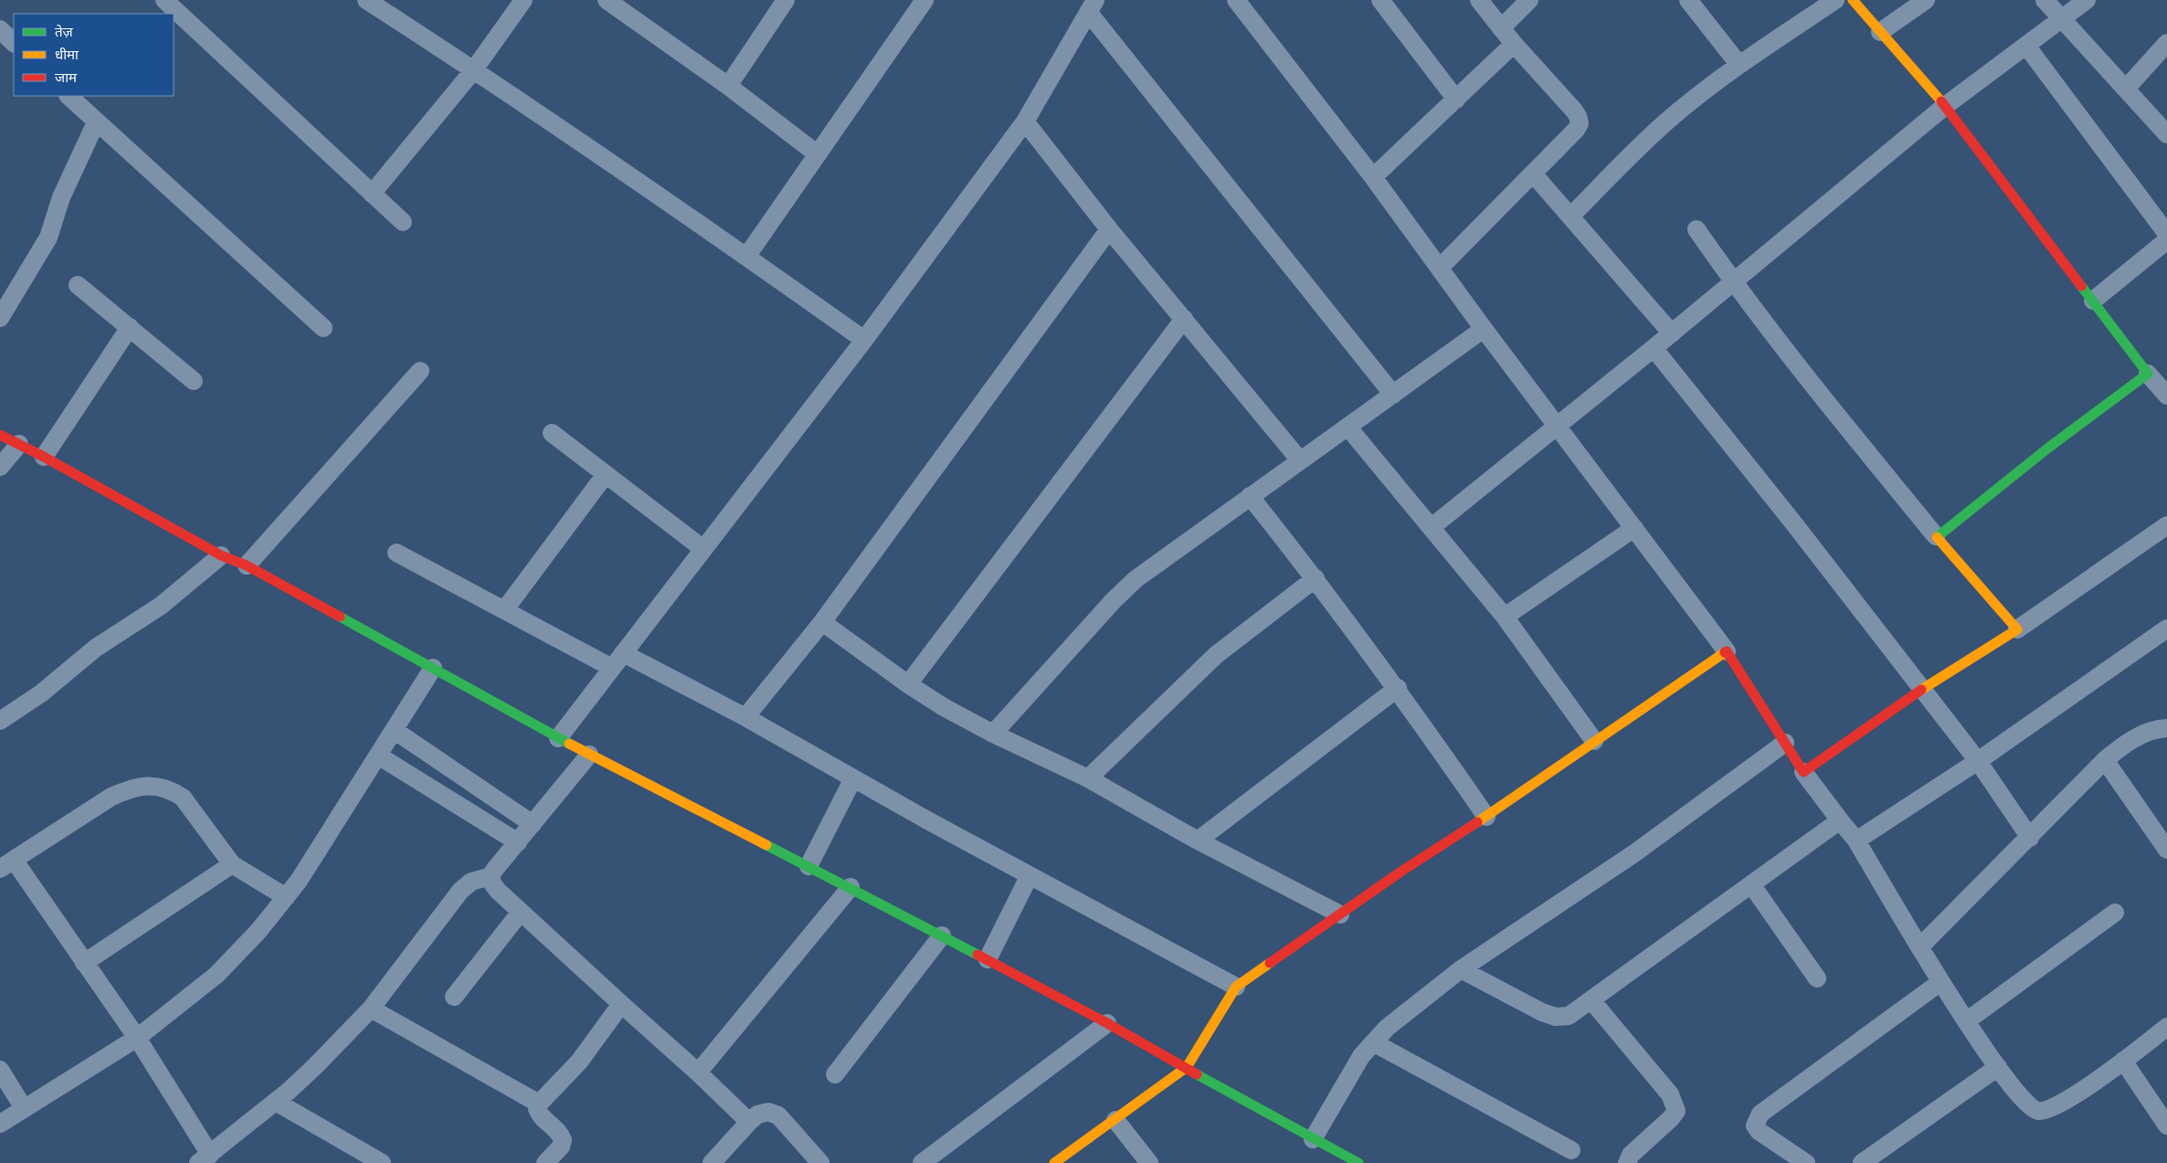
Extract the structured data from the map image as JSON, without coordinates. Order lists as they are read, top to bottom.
{
  "legend": ["तेज़", "धीमा", "जाम"]
}
